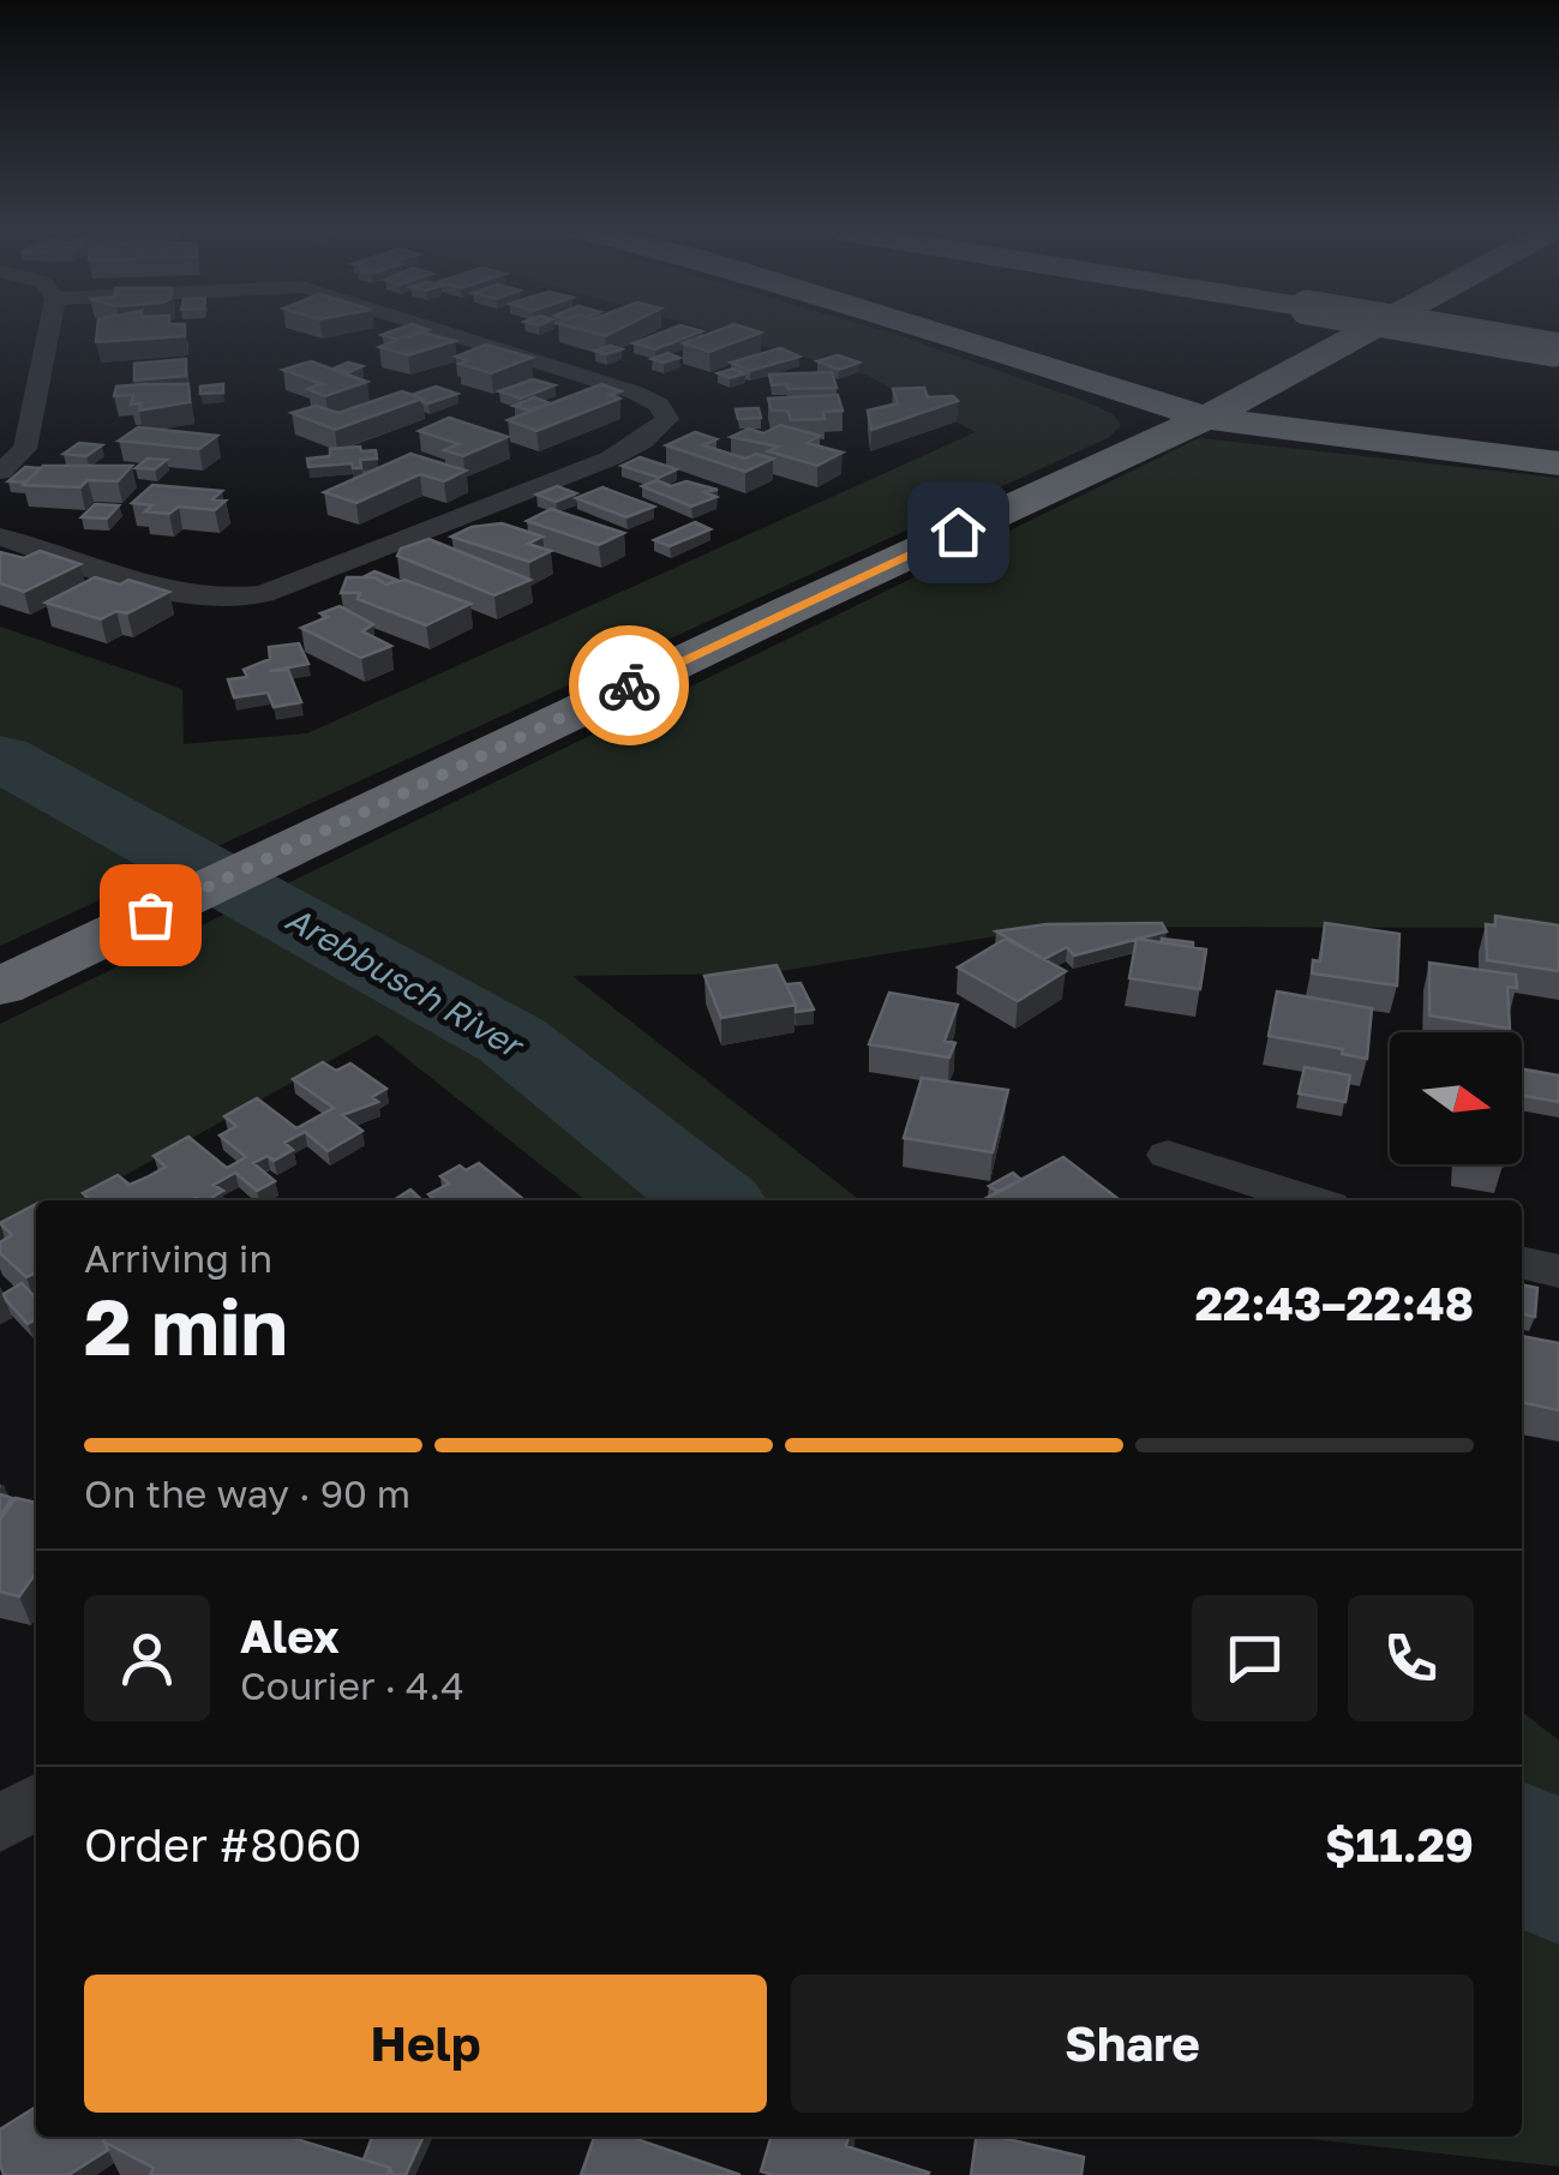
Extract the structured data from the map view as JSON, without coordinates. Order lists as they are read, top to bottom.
{
  "water": ["Arebbusch River"],
  "north": "right",
  "page": {
    "heading": ["2 min", "Arriving in", "22:43–22:48"],
    "panel": [
      "Alex",
      "Courier · 4.4",
      "Order #8060",
      "$11.29"
    ],
    "bar": "On the way · 90 m",
    "buttons": ["Help", "Share"]
  }
}
